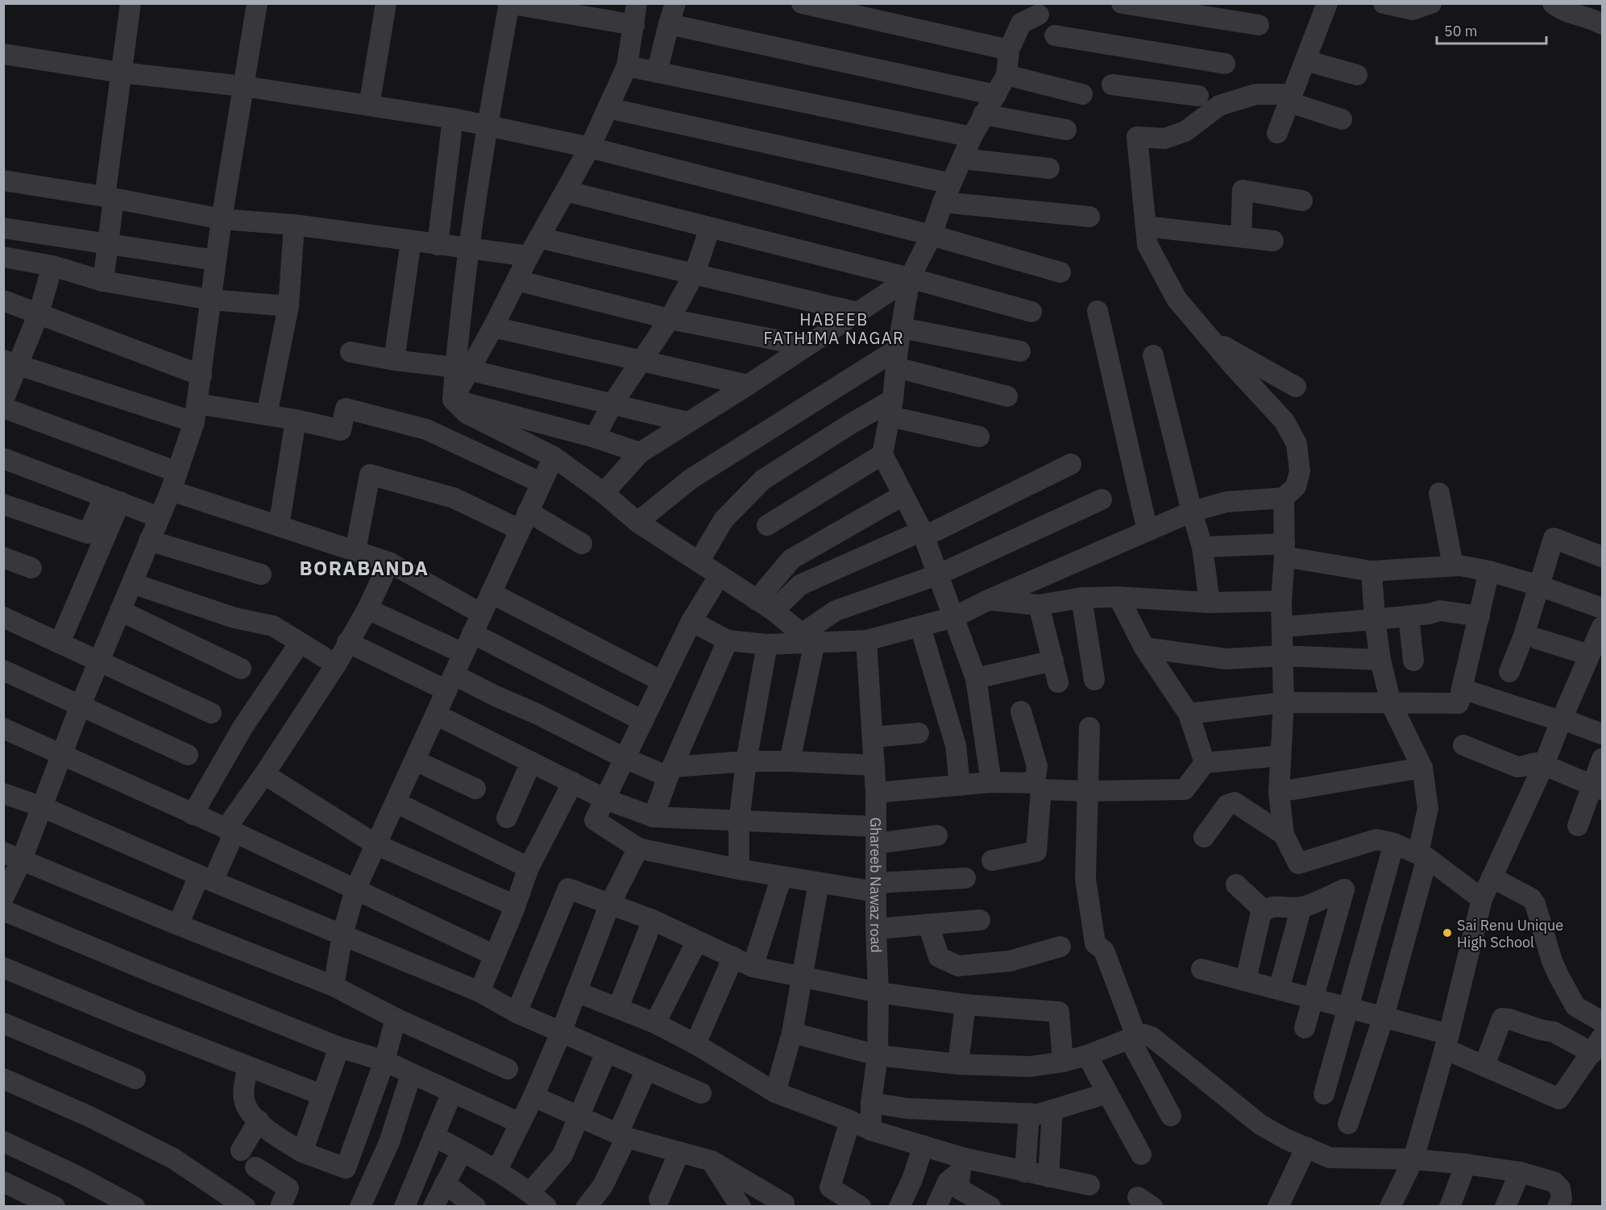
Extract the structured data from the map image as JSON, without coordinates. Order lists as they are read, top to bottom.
{
  "streets": {
    "street": ["Ghareeb Nawaz road"]
  },
  "districts": ["HABEEB FATHIMA NAGAR", "BORABANDA"],
  "places": ["Sai Renu Unique High School"],
  "scale_bar": "50 m"
}
